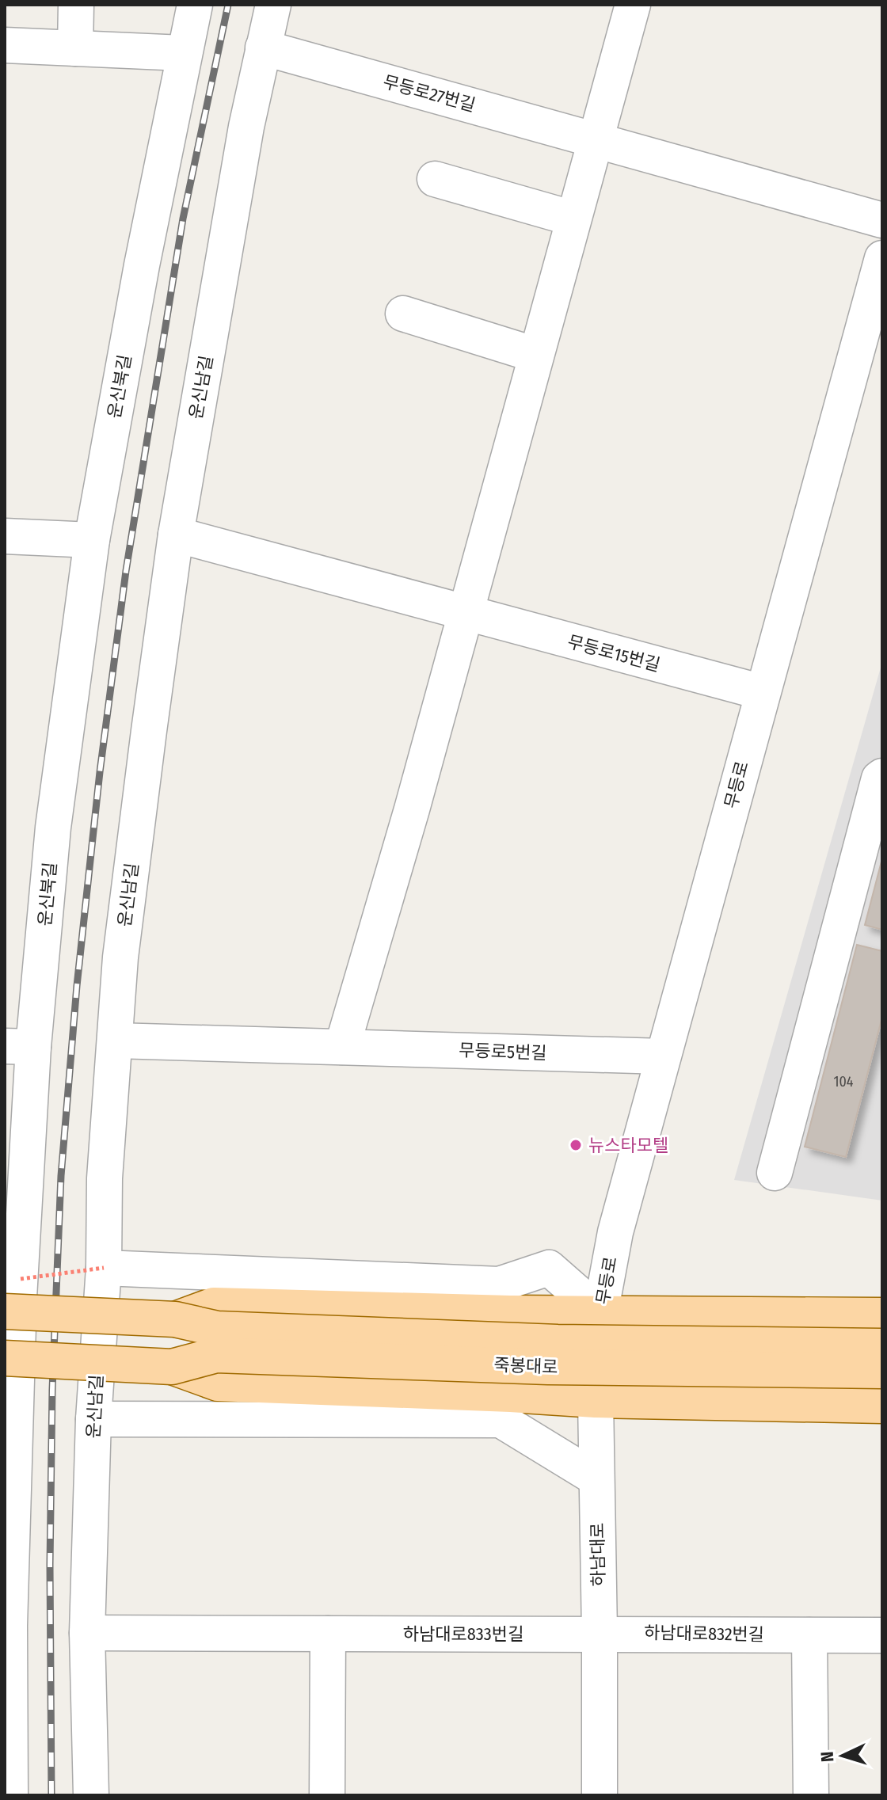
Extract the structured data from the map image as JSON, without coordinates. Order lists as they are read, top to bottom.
{
  "streets": {
    "main road": ["죽봉대로"],
    "street": [
      "무등로27번길",
      "운신북길",
      "운신남길",
      "무등로15번길",
      "무등로",
      "무등로5번길",
      "하남대로",
      "하남대로833번길",
      "하남대로832번길"
    ]
  },
  "crossings": [
    ["무등로27번길", "운신남길"],
    ["운신남길", "무등로15번길"],
    ["운신남길", "무등로5번길"],
    ["운신남길", "하남대로833번길"],
    ["무등로15번길", "무등로"],
    ["무등로", "무등로5번길"],
    ["무등로", "하남대로"],
    ["하남대로", "하남대로833번길"],
    ["하남대로", "하남대로832번길"],
    ["하남대로833번길", "하남대로832번길"]
  ],
  "places": ["뉴스타모텔"],
  "house_numbers": ["104"],
  "north": "left"
}
